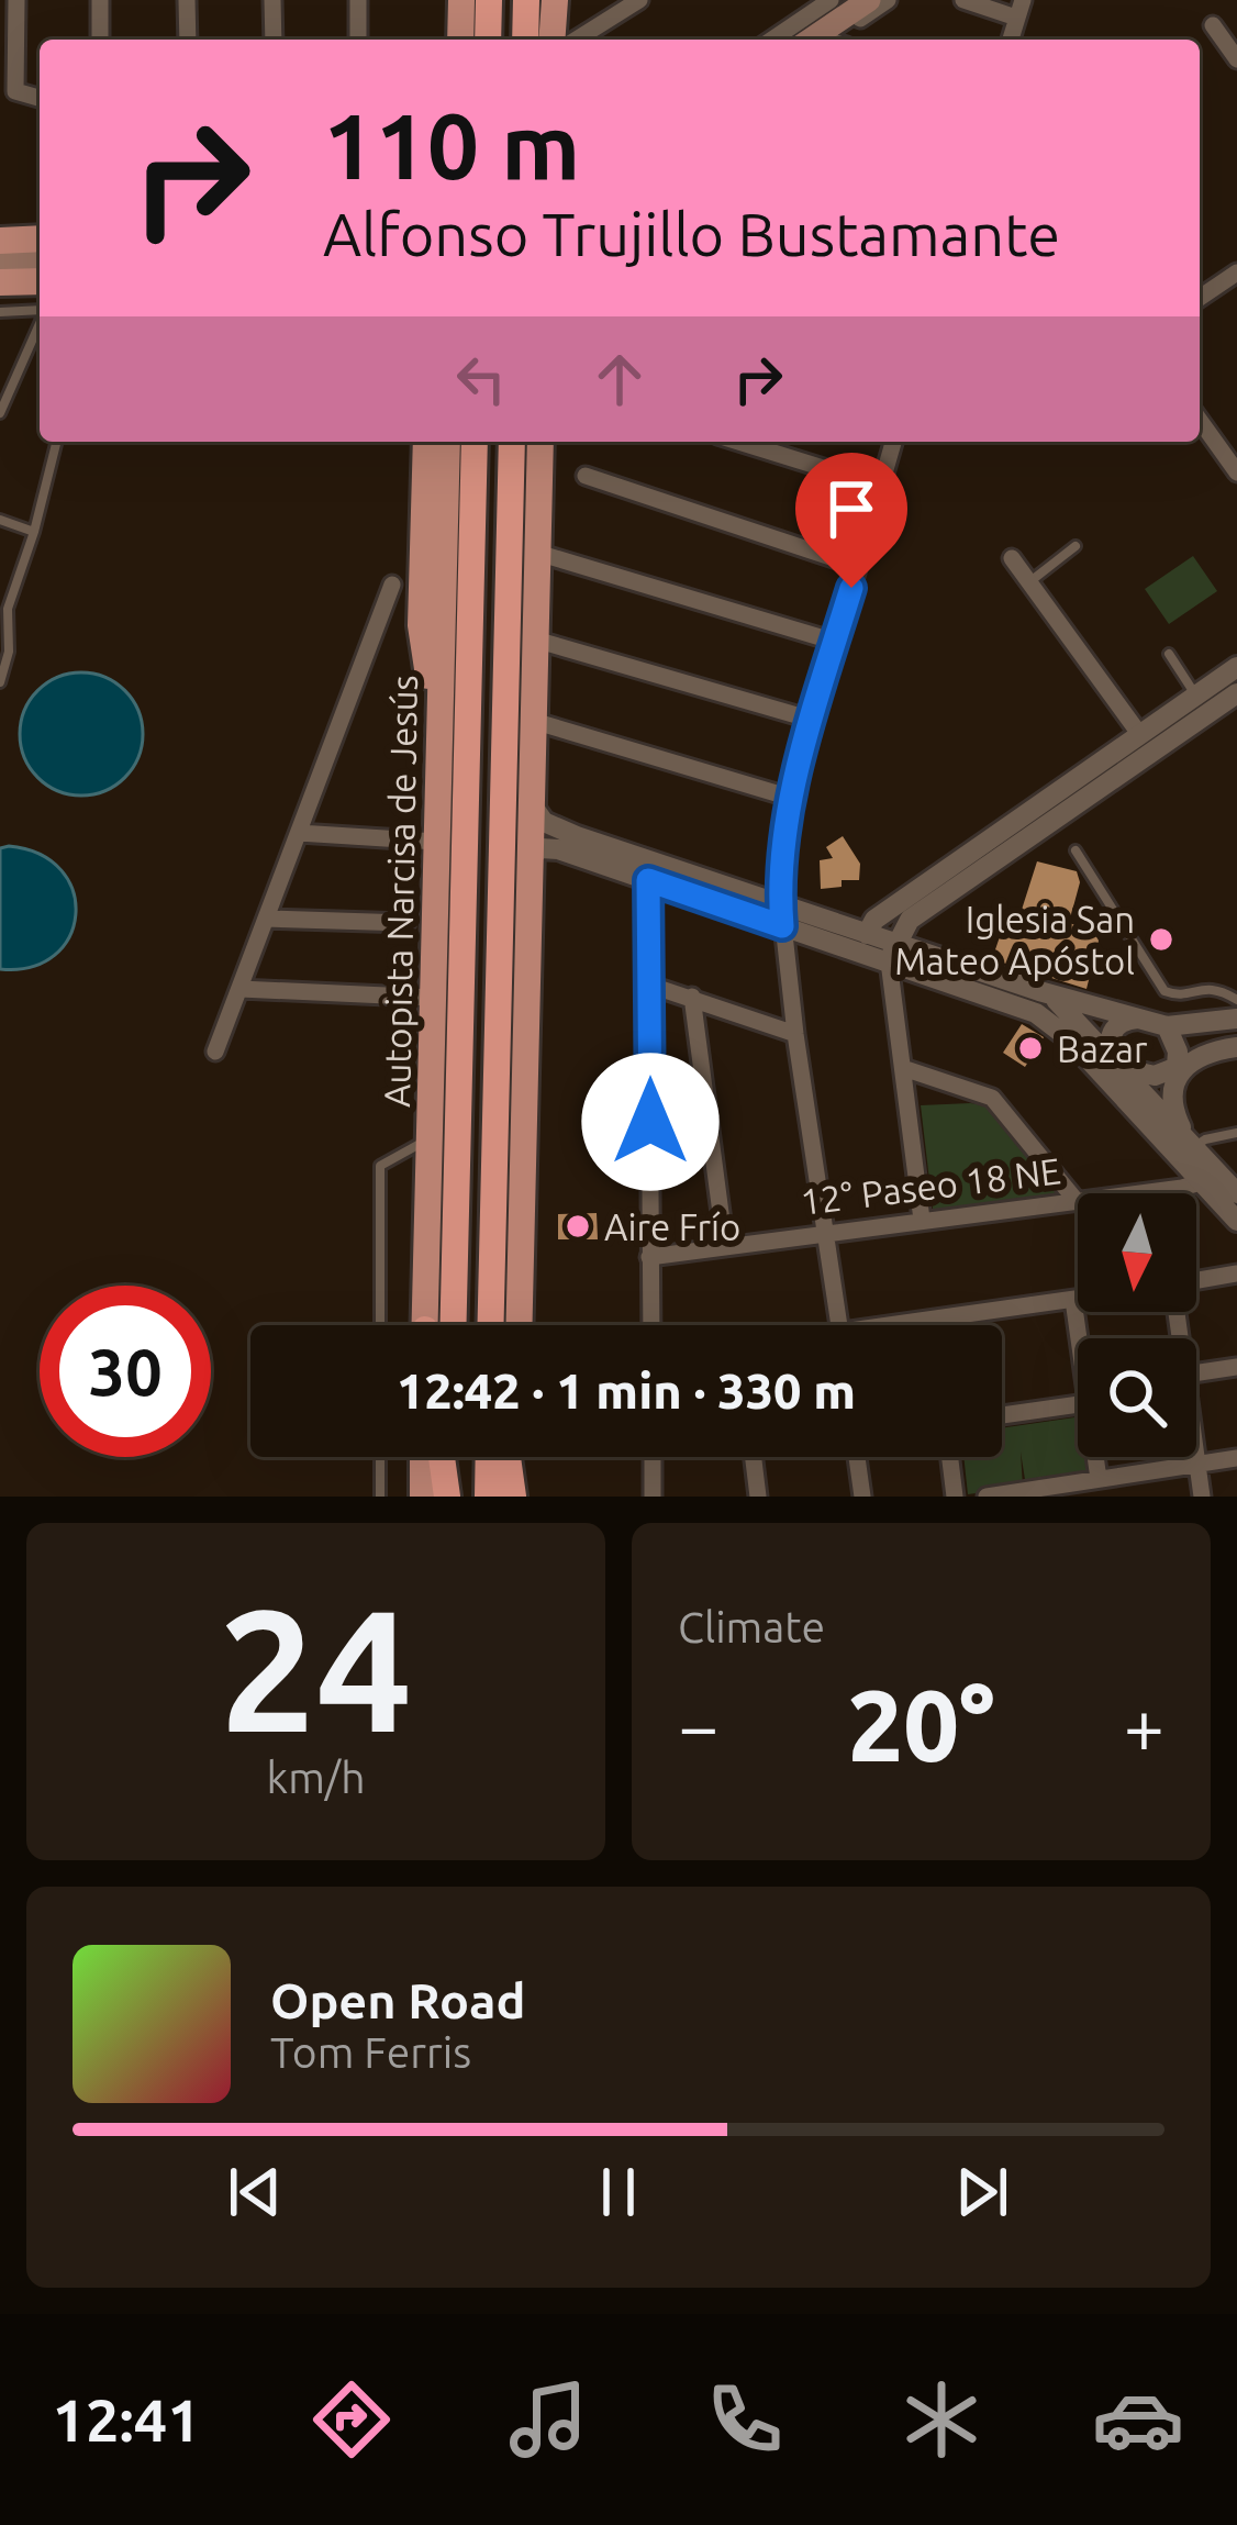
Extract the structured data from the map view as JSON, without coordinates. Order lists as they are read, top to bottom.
{
  "streets": {
    "highway": ["Autopista Narcisa de Jesús"],
    "street": ["12° Paseo 18 NE"]
  },
  "places": ["Iglesia San Mateo Apóstol", "Bazar", "Aire Frío"],
  "north": "bottom",
  "page": {
    "turn": ["110 m", "Alfonso Trujillo Bustamante"],
    "limit": "30",
    "trip": "12:42 · 1 min · 330 m",
    "tile": [
      ["24", "km/h"],
      "Climate"
    ],
    "heat": ["−", "20°", "+"],
    "song": ["Open Road", "Tom Ferris"],
    "tabs": "12:41"
  }
}
